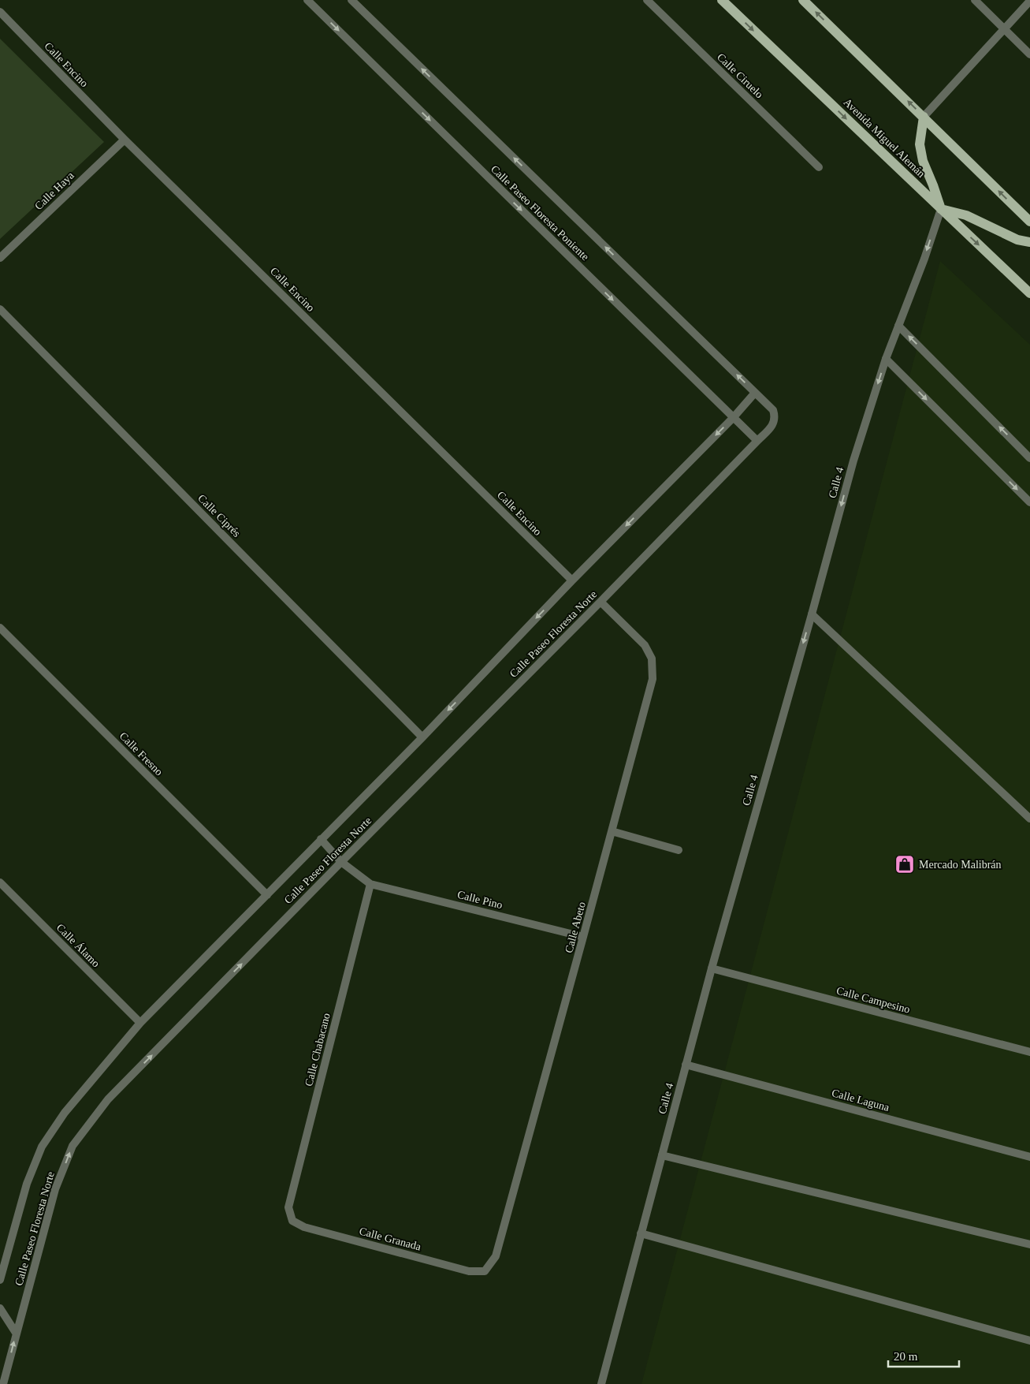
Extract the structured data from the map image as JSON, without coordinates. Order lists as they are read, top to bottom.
{
  "streets": {
    "main road": ["Avenida Miguel Alemán"],
    "street": [
      "Calle Encino",
      "Calle Ciruelo",
      "Calle Haya",
      "Calle Paseo Floresta Poniente",
      "Calle 4",
      "Calle Ciprés",
      "Calle Paseo Floresta Norte",
      "Calle Fresno",
      "Calle Pino",
      "Calle Abeto",
      "Calle Álamo",
      "Calle Campesino",
      "Calle Chabacano",
      "Calle Laguna",
      "Calle Granada"
    ]
  },
  "crossings": [
    ["Calle Encino", "Calle Haya"],
    ["Calle Encino", "Calle Paseo Floresta Norte"],
    ["Avenida Miguel Alemán", "Calle 4"],
    ["Calle Paseo Floresta Poniente", "Calle Paseo Floresta Norte"],
    ["Calle 4", "Calle Campesino"],
    ["Calle 4", "Calle Laguna"],
    ["Calle Ciprés", "Calle Paseo Floresta Norte"],
    ["Calle Paseo Floresta Norte", "Calle Fresno"],
    ["Calle Paseo Floresta Norte", "Calle Abeto"],
    ["Calle Paseo Floresta Norte", "Calle Álamo"],
    ["Calle Pino", "Calle Abeto"],
    ["Calle Pino", "Calle Chabacano"],
    ["Calle Abeto", "Calle Granada"],
    ["Calle Chabacano", "Calle Granada"]
  ],
  "one_way": ["Calle 4"],
  "places": {
    "shop": ["Mercado Malibrán"]
  },
  "scale_bar": "20 m"
}
